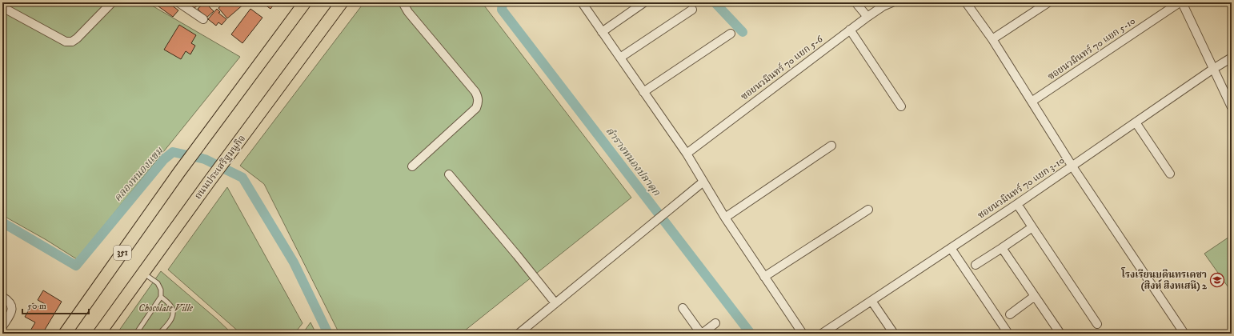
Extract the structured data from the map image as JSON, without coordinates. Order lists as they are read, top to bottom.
{
  "streets": {
    "main road": ["ถนนประเสริฐมนูกิจ", "351"],
    "street": ["ซอยนวมินทร์ 70 แยก 5-10", "ซอยนวมินทร์ 70 แยก 5-6", "ซอยนวมินทร์ 70 แยก 3-10"]
  },
  "water": ["ลำรางหนองปลาดุก", "คลองหนองแขม"],
  "parks": ["Chocolate Ville"],
  "places": {
    "school or university": ["โรงเรียนบดินทรเดชา (สิงห์ สิงหเสนี) 2"]
  },
  "scale_bar": "50 m"
}
